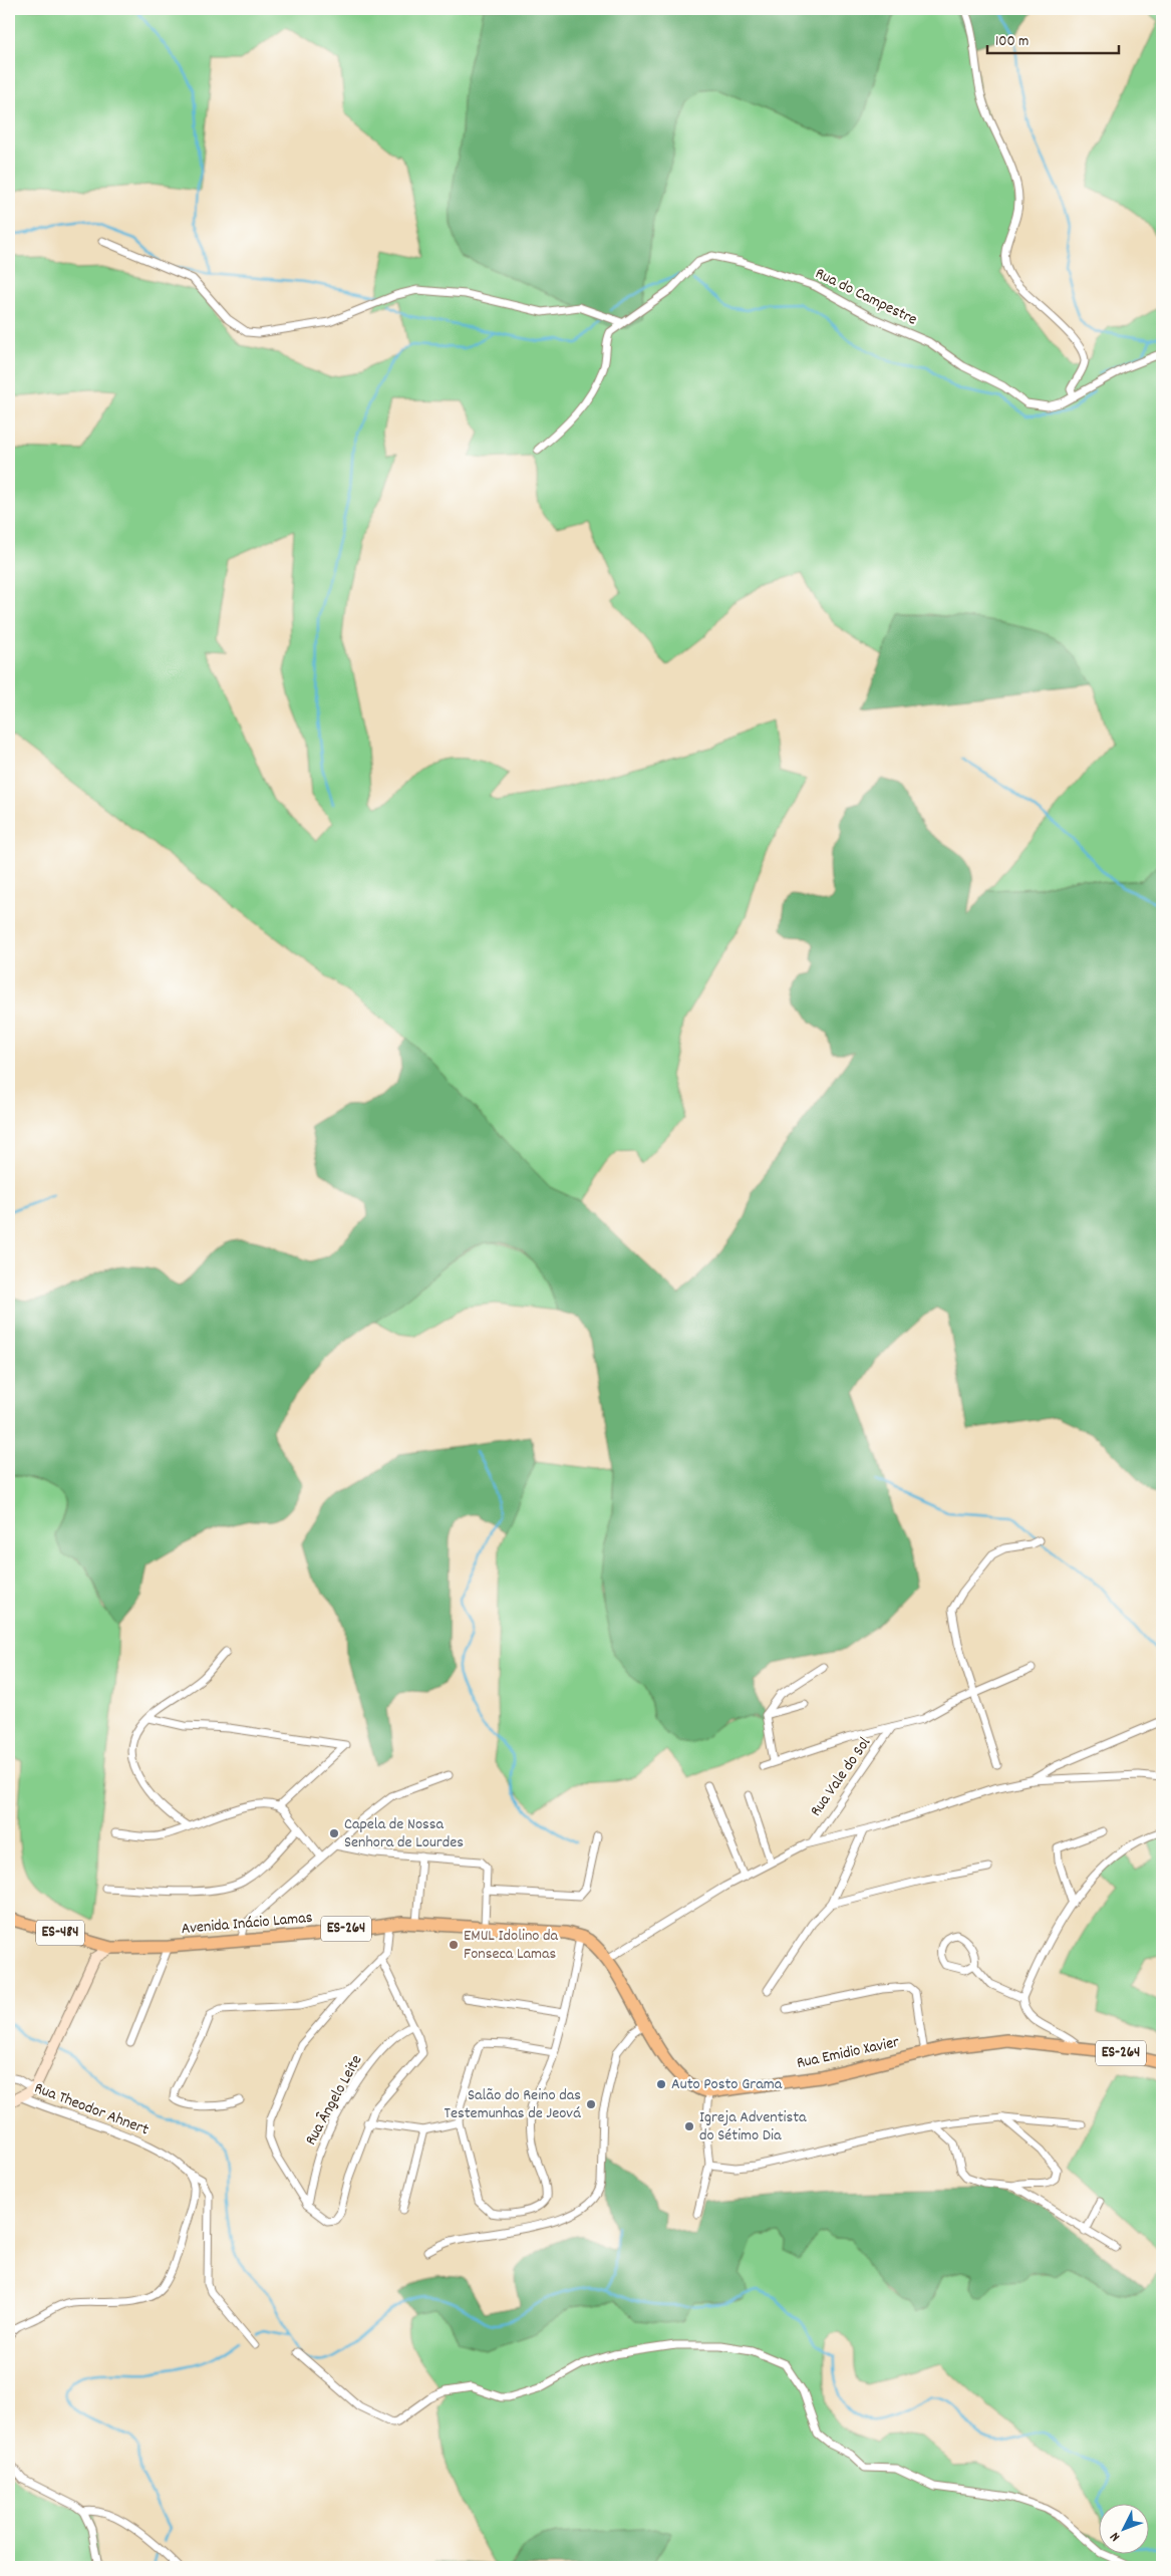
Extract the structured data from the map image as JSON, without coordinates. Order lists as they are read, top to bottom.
{
  "streets": {
    "main road": [
      "Avenida Inácio Lamas",
      "ES-264",
      "ES-484",
      "Rua Emidio Xavier"
    ],
    "street": [
      "Rua do Campestre",
      "Rua Vale do Sol",
      "Rua Ângelo Leite",
      "Rua Theodor Ahnert"
    ]
  },
  "crossings": [
    ["Avenida Inácio Lamas", "ES-264"],
    ["ES-264", "Rua Emidio Xavier"]
  ],
  "places": [
    "Capela de Nossa Senhora de Lourdes",
    "EMUL Idolino da Fonseca Lamas",
    "Auto Posto Grama",
    "Salão do Reino das Testemunhas de Jeová",
    "Igreja Adventista do Sétimo Dia"
  ],
  "scale_bar": "100 m",
  "north": "bottom left"
}
